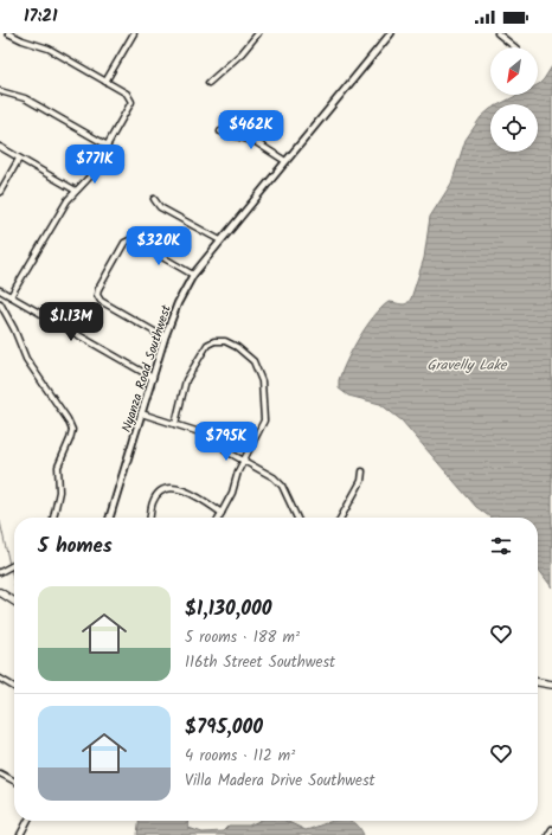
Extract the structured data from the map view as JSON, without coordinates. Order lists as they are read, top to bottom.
{
  "streets": {
    "street": ["Nyanza Road Southwest"]
  },
  "water": ["Gravelly Lake"],
  "north": "bottom left",
  "page": {
    "status": "17:21",
    "price": [
      "$462K",
      "$771K",
      "$320K",
      "$1.13M",
      "$795K"
    ],
    "heading": "5 homes",
    "list": [
      {
        "name": "$1,130,000",
        "note": "5 rooms · 188 m² · 116th Street Southwest"
      },
      {
        "name": "$795,000",
        "note": "4 rooms · 112 m² · Villa Madera Drive Southwest"
      }
    ]
  }
}
